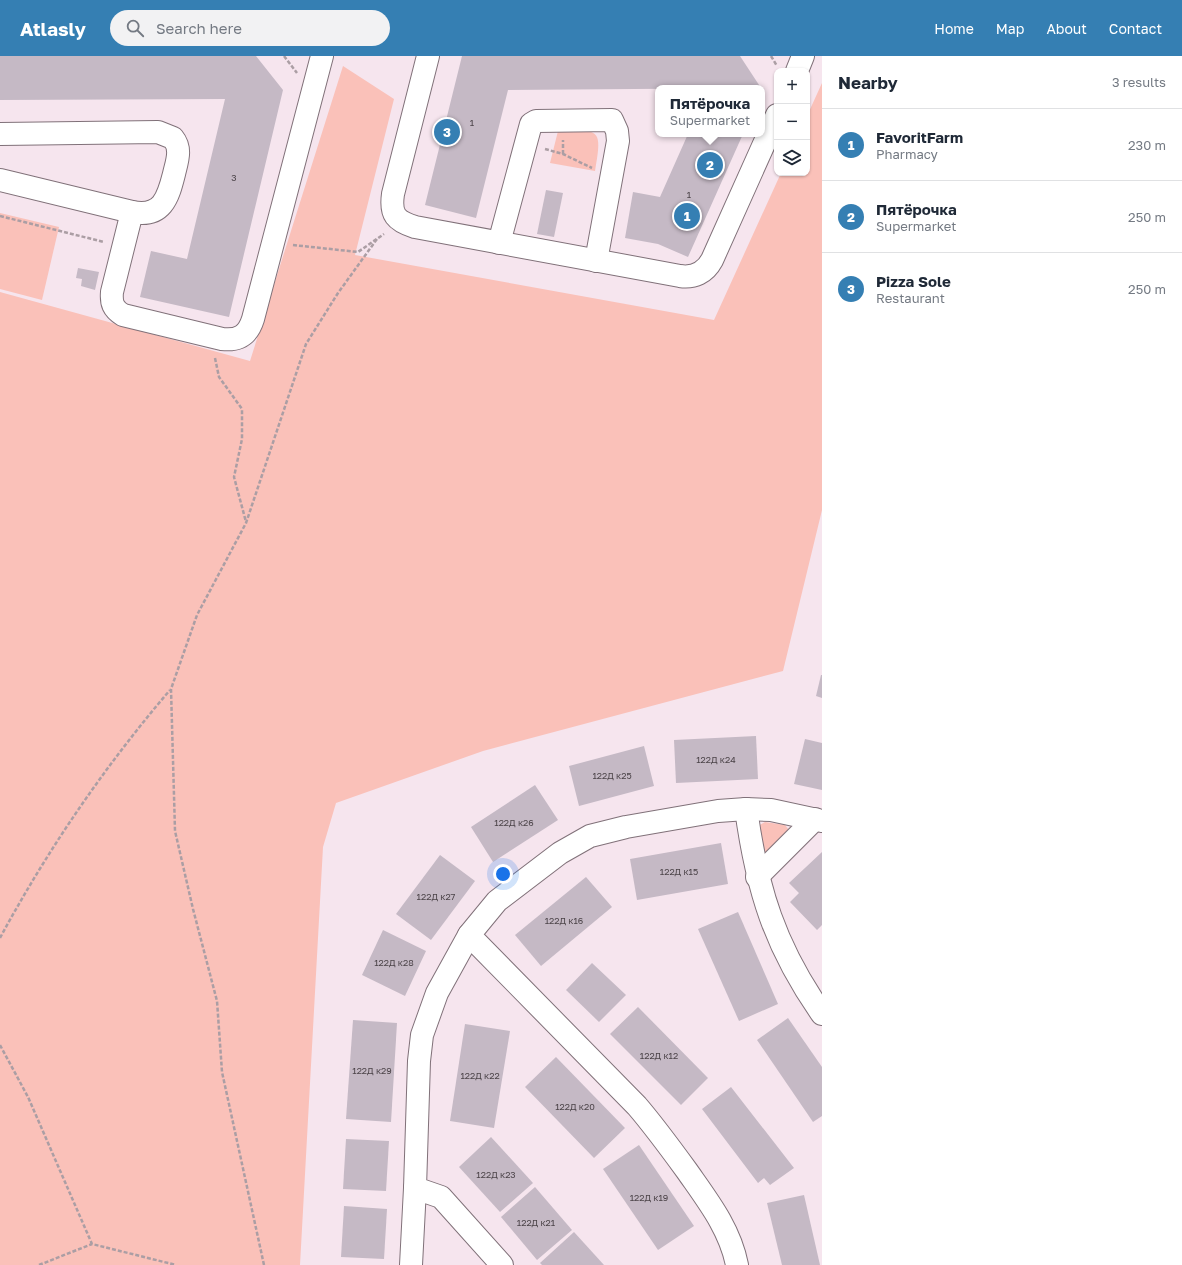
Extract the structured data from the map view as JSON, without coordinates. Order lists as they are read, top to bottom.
{
  "house_numbers": [
    "1",
    "3",
    "1",
    "122Д к24",
    "122Д к25",
    "122Д к26",
    "122Д к15",
    "122Д к27",
    "122Д к16",
    "122Д к28",
    "122Д к12",
    "122Д к29",
    "122Д к22",
    "122Д к20",
    "122Д к23",
    "122Д к19",
    "122Д к21"
  ],
  "page": {
    "header": "Atlasly",
    "search": "Search here",
    "nav": [
      "Home",
      "Map",
      "About",
      "Contact"
    ],
    "heading": ["Nearby", "3 results"],
    "map_buttons": ["+", "−"],
    "popup": ["Пятёрочка", "Supermarket"],
    "list": [
      {
        "mark": "1",
        "name": "FavoritFarm",
        "note": "Pharmacy",
        "value": "230 m"
      },
      {
        "mark": "2",
        "name": "Пятёрочка",
        "note": "Supermarket",
        "value": "250 m"
      },
      {
        "mark": "3",
        "name": "Pizza Sole",
        "note": "Restaurant",
        "value": "250 m"
      }
    ],
    "pins": ["3", "2", "1"]
  }
}
